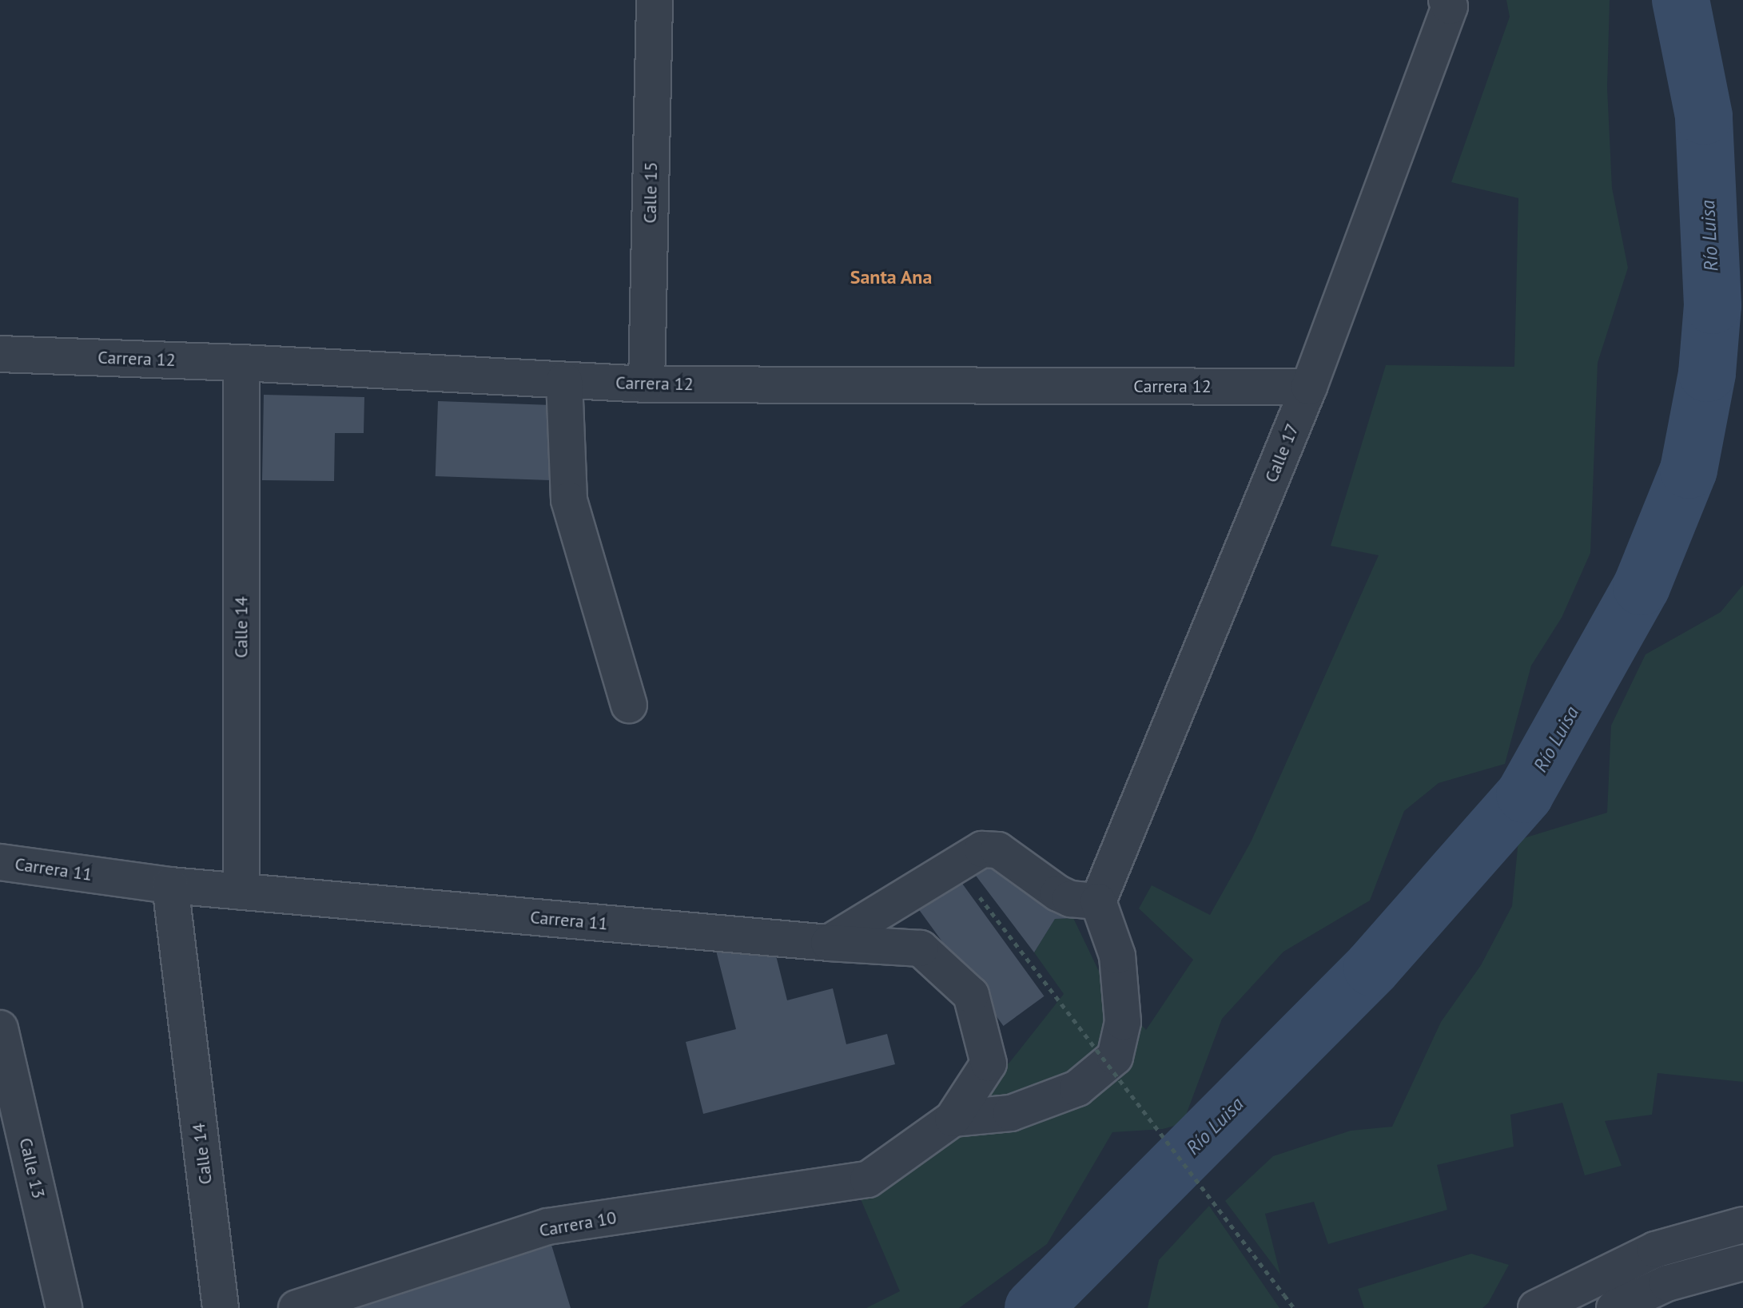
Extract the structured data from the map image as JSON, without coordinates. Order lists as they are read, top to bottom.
{
  "streets": {
    "street": [
      "Calle 15",
      "Carrera 12",
      "Calle 17",
      "Calle 14",
      "Carrera 11",
      "Calle 13",
      "Carrera 10"
    ]
  },
  "crossings": [
    ["Calle 15", "Carrera 12"],
    ["Carrera 12", "Calle 17"],
    ["Carrera 12", "Calle 14"],
    ["Calle 14", "Carrera 11"],
    ["Carrera 11", "Carrera 10"]
  ],
  "districts": ["Santa Ana"],
  "water": ["Río Luisa"]
}
